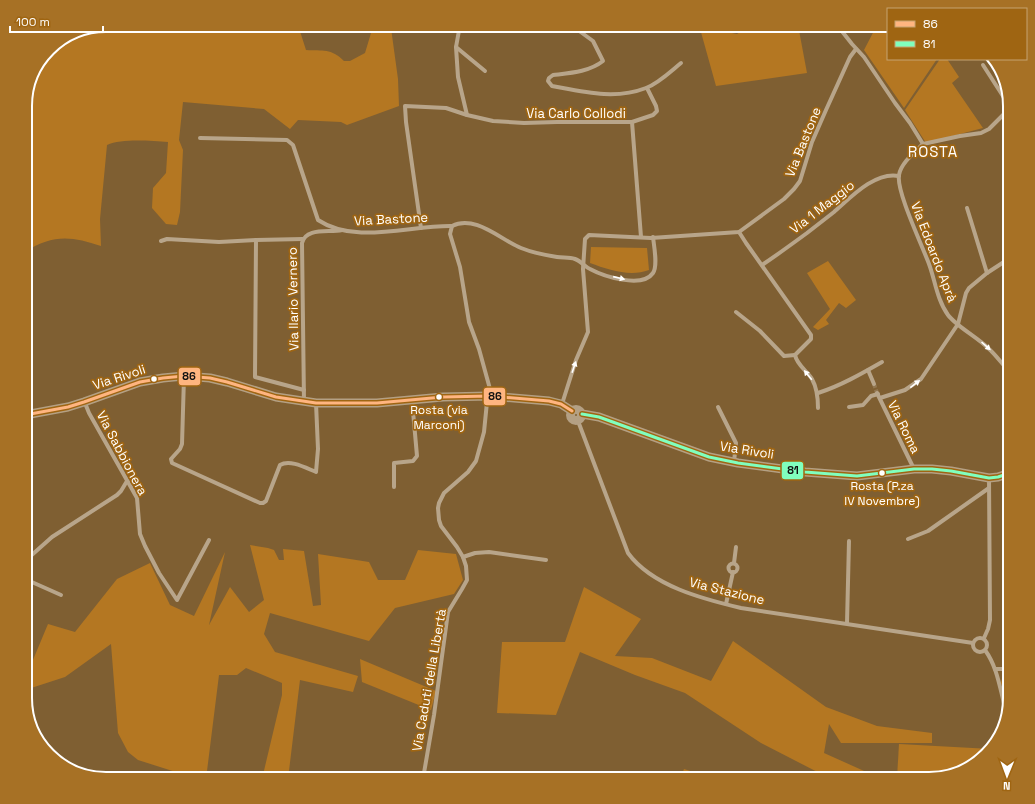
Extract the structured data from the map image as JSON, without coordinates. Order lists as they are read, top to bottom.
{
  "streets": {
    "street": [
      "Via Carlo Collodi",
      "Via Bastone",
      "Via 1 Maggio",
      "Via Edoardo Aprà",
      "Via Ilario Vernero",
      "Via Rivoli",
      "Via Roma",
      "Via Sabbionera",
      "Via Stazione",
      "Via Caduti della Libertà"
    ]
  },
  "crossings": [
    ["Via Carlo Collodi", "Via Bastone"],
    ["Via Bastone", "Via Ilario Vernero"],
    ["Via Bastone", "Via Caduti della Libertà"],
    ["Via 1 Maggio", "Via Edoardo Aprà"],
    ["Via Ilario Vernero", "Via Rivoli"],
    ["Via Rivoli", "Via Roma"],
    ["Via Rivoli", "Via Sabbionera"],
    ["Via Rivoli", "Via Stazione"],
    ["Via Rivoli", "Via Caduti della Libertà"]
  ],
  "districts": ["ROSTA"],
  "places": ["Rosta (via Marconi)", "Rosta (P.za IV Novembre)"],
  "lines": ["transit line 86", "transit line 81"],
  "legend": ["86", "81"],
  "scale_bar": "100 m",
  "north": "bottom"
}
